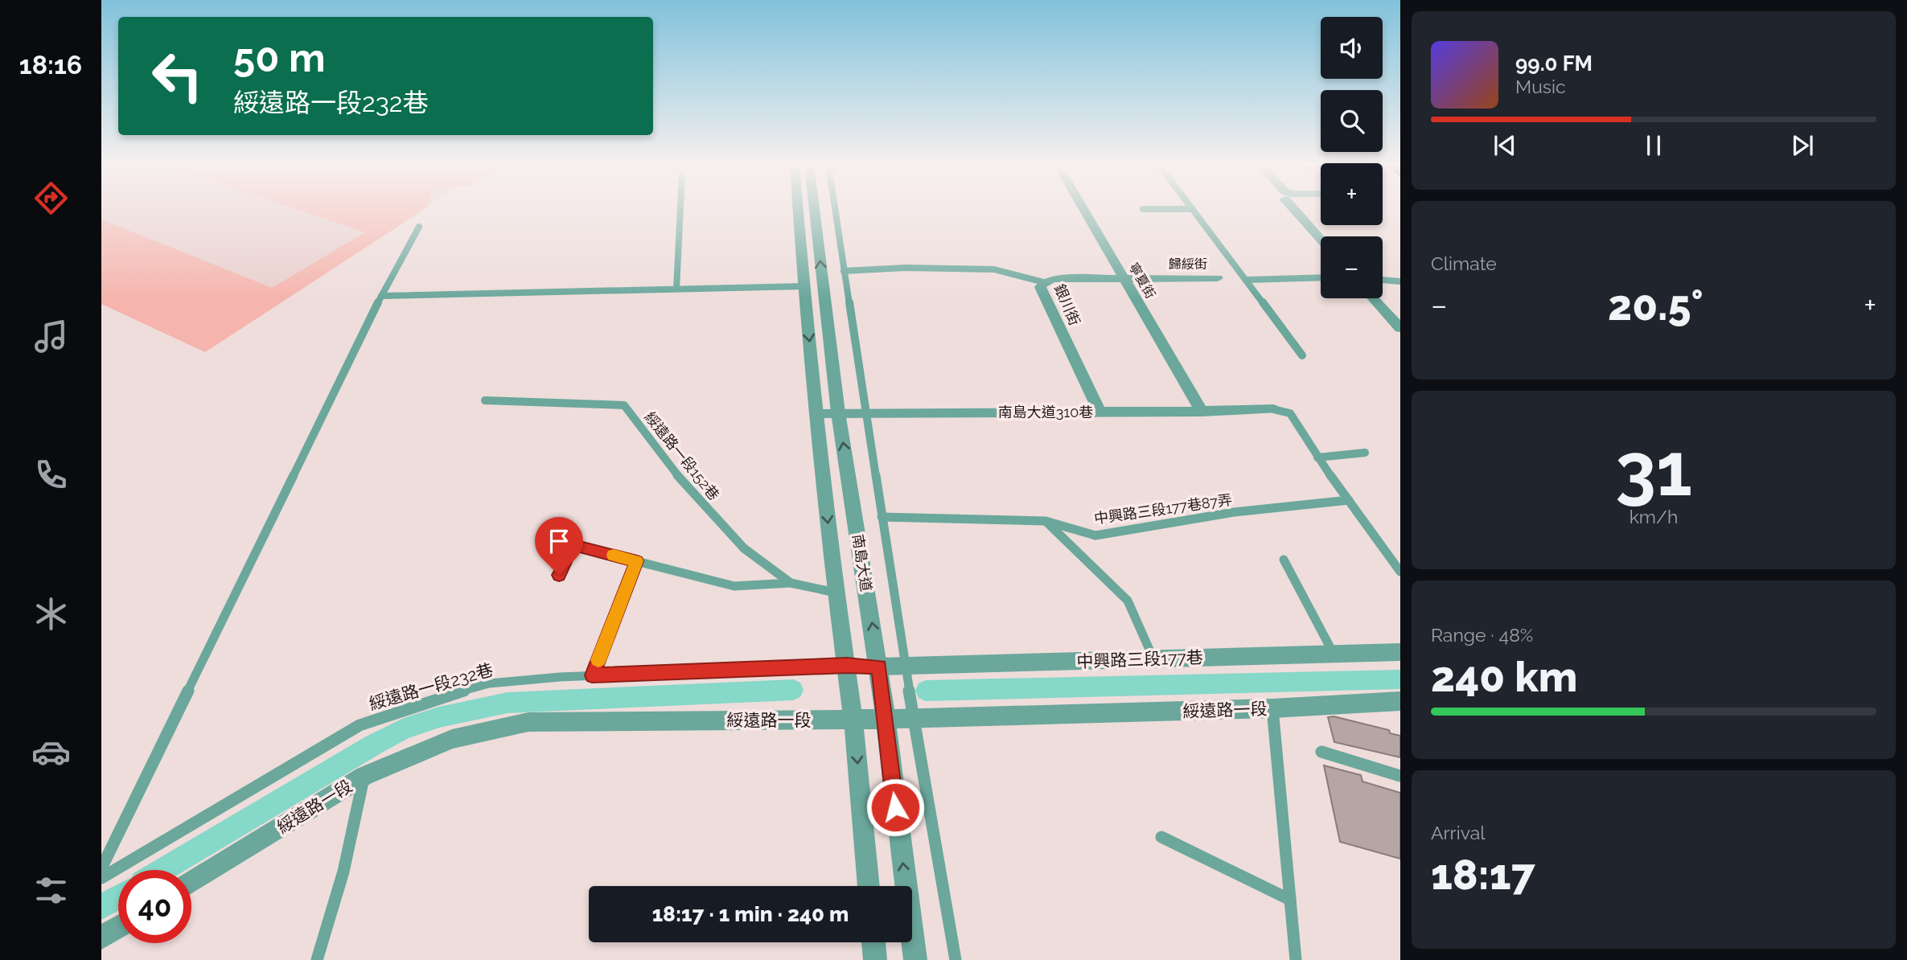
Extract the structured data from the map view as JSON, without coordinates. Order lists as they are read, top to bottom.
{
  "streets": {
    "street": [
      "歸綏街",
      "寧夏街",
      "銀川街",
      "南島大道310巷",
      "南島大道",
      "中興路三段177巷",
      "綏遠路一段"
    ],
    "lane": ["綏遠路一段152巷", "中興路三段177巷87弄", "綏遠路一段232巷"]
  },
  "crossings": [
    ["歸綏街", "寧夏街"],
    ["歸綏街", "銀川街"],
    ["寧夏街", "銀川街"],
    ["寧夏街", "南島大道310巷"],
    ["銀川街", "南島大道310巷"],
    ["南島大道310巷", "南島大道"],
    ["綏遠路一段152巷", "南島大道"],
    ["南島大道", "中興路三段177巷"],
    ["南島大道", "綏遠路一段232巷"],
    ["南島大道", "綏遠路一段"],
    ["中興路三段177巷", "綏遠路一段232巷"]
  ],
  "page": {
    "tabs": "18:16",
    "map_buttons": ["+", "−"],
    "turn": ["50 m", "綏遠路一段232巷"],
    "song": ["99.0 FM", "Music"],
    "tile": [
      "Climate",
      ["31", "km/h"],
      ["Range · 48%", "240 km"],
      ["Arrival", "18:17"]
    ],
    "heat": ["−", "20.5°", "+"],
    "limit": "40",
    "trip": "18:17 · 1 min · 240 m"
  }
}
